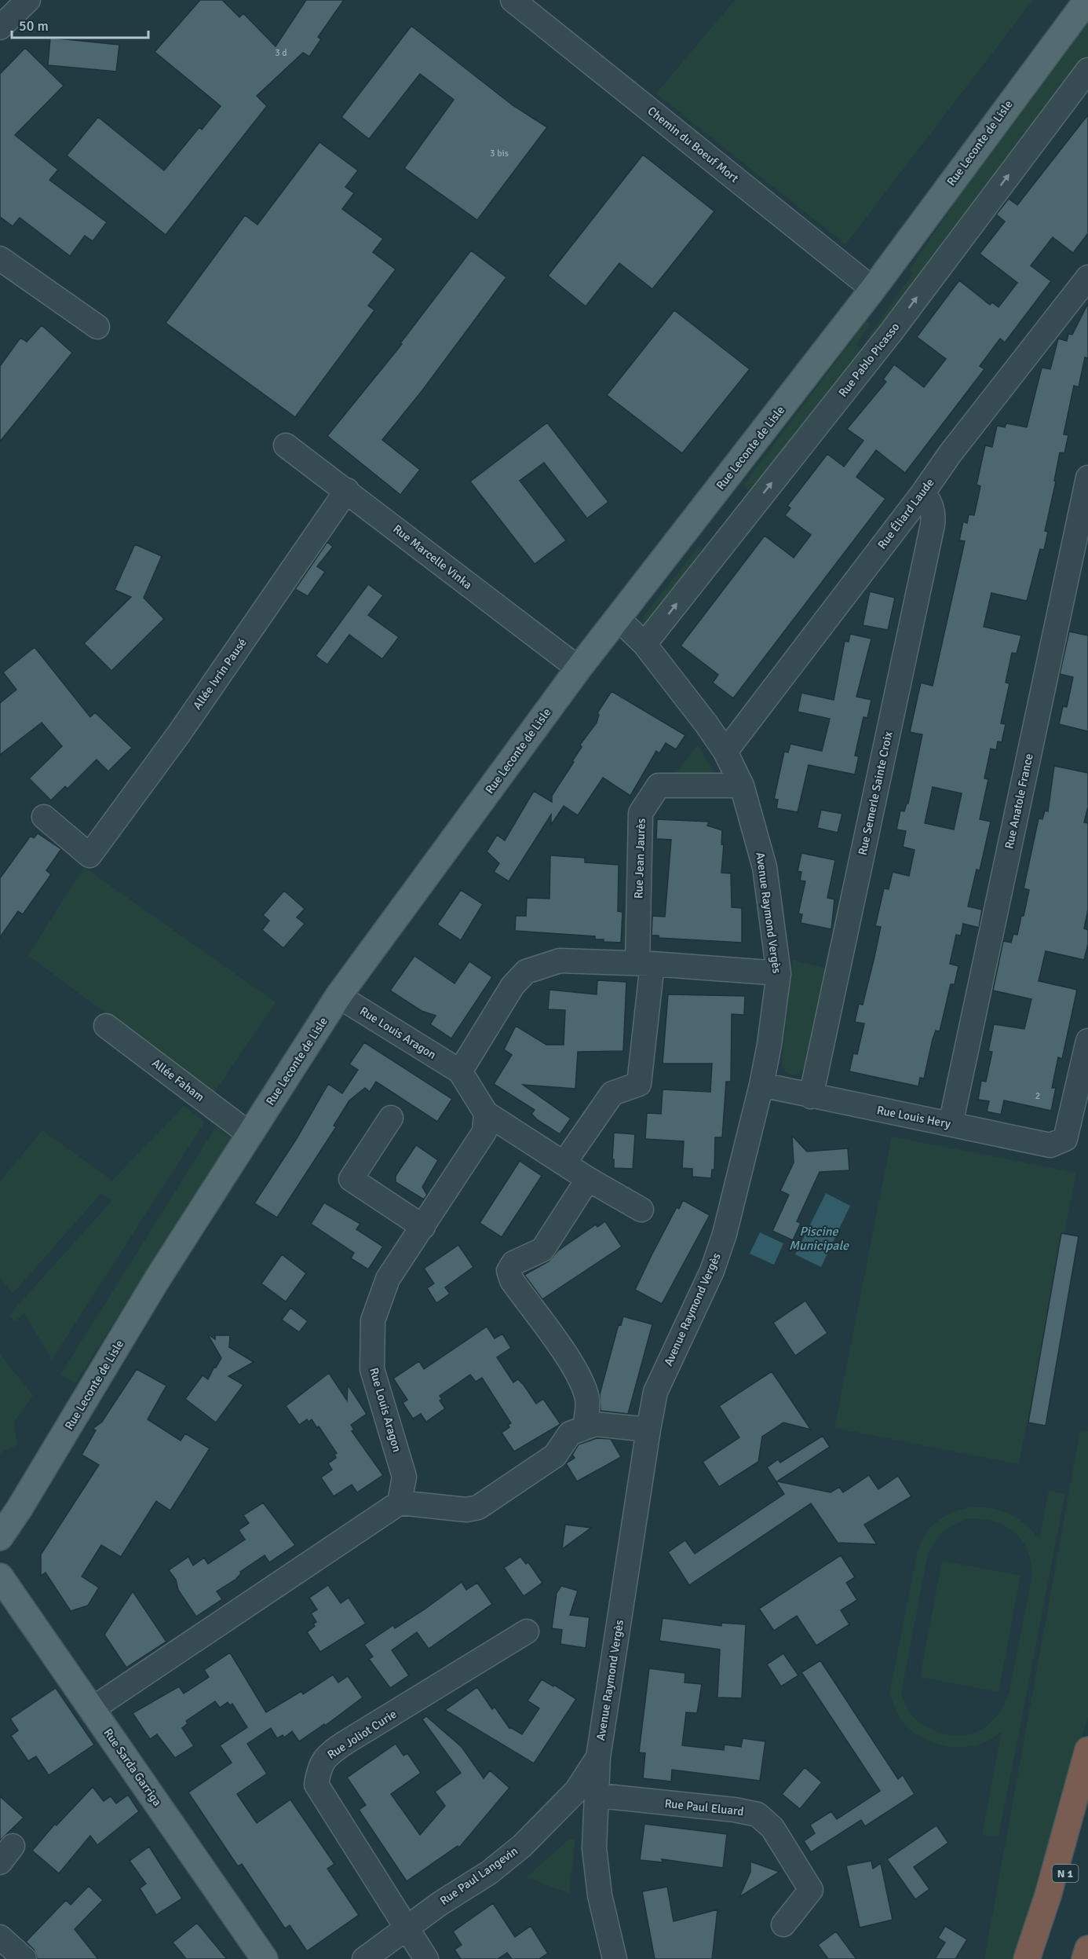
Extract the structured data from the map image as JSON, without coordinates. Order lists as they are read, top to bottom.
{
  "streets": {
    "highway": ["N 1"],
    "main road": ["Rue Leconte de Lisle", "Rue Sarda Garriga"],
    "street": [
      "Chemin du Boeuf Mort",
      "Rue Pablo Picasso",
      "Rue Éliard Laude",
      "Rue Marcelle Vinka",
      "Allée Ivrin Pausé",
      "Rue Semerle Sainte Croix",
      "Rue Anatole France",
      "Rue Jean Jaurès",
      "Avenue Raymond Vergès",
      "Rue Louis Aragon",
      "Allée Faham",
      "Rue Louis Hery",
      "Rue Joliot Curie",
      "Rue Paul Eluard",
      "Rue Paul Langevin"
    ]
  },
  "crossings": [
    ["Rue Leconte de Lisle", "Chemin du Boeuf Mort"],
    ["Rue Leconte de Lisle", "Rue Marcelle Vinka"],
    ["Rue Leconte de Lisle", "Avenue Raymond Vergès"],
    ["Rue Leconte de Lisle", "Rue Louis Aragon"],
    ["Rue Leconte de Lisle", "Allée Faham"],
    ["Rue Pablo Picasso", "Avenue Raymond Vergès"],
    ["Rue Éliard Laude", "Rue Semerle Sainte Croix"],
    ["Rue Éliard Laude", "Avenue Raymond Vergès"],
    ["Rue Marcelle Vinka", "Allée Ivrin Pausé"],
    ["Rue Semerle Sainte Croix", "Rue Louis Hery"],
    ["Rue Anatole France", "Rue Louis Hery"],
    ["Rue Jean Jaurès", "Avenue Raymond Vergès"],
    ["Avenue Raymond Vergès", "Rue Louis Hery"],
    ["Avenue Raymond Vergès", "Rue Paul Eluard"],
    ["Avenue Raymond Vergès", "Rue Paul Langevin"],
    ["Rue Joliot Curie", "Rue Paul Langevin"]
  ],
  "one_way": ["Rue Pablo Picasso"],
  "water": ["Piscine Municipale"],
  "house_numbers": ["3 d", "3 bis", "2"],
  "scale_bar": "50 m"
}
